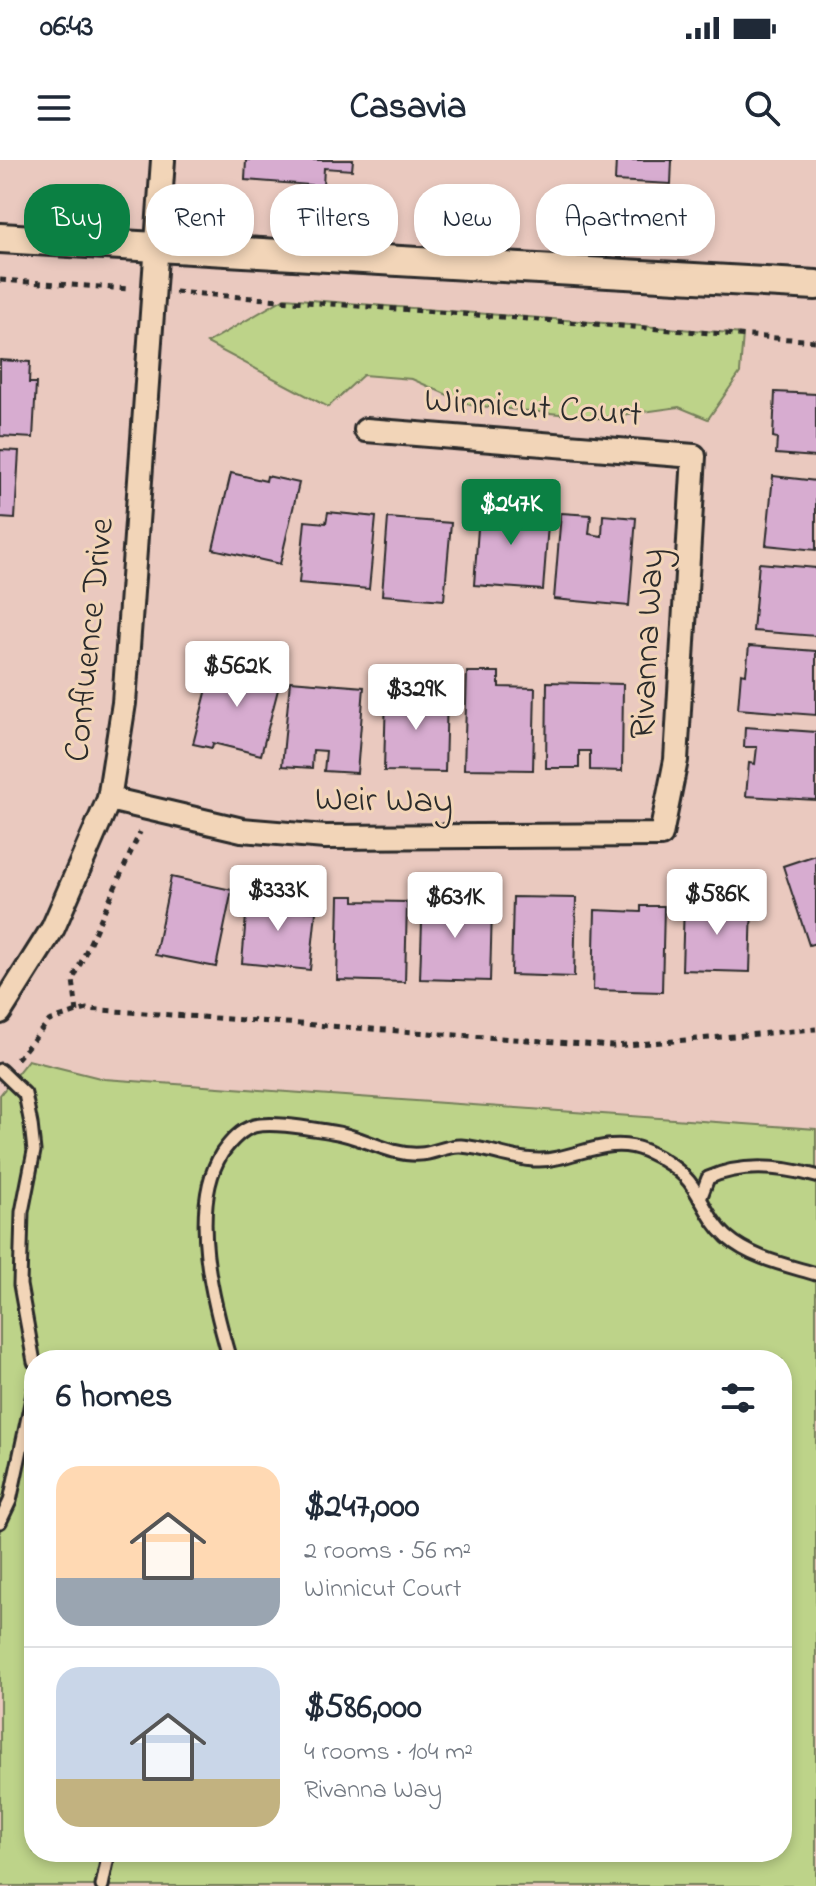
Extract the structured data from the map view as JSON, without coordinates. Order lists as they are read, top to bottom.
{
  "streets": {
    "street": [
      "Winnicut Court",
      "Confluence Drive",
      "Rivanna Way",
      "Weir Way"
    ]
  },
  "crossings": [
    ["Winnicut Court", "Rivanna Way"],
    ["Confluence Drive", "Weir Way"],
    ["Rivanna Way", "Weir Way"]
  ],
  "page": {
    "status": "06:43",
    "header": "Casavia",
    "chip": [
      "Buy",
      "Rent",
      "Filters",
      "New",
      "Apartment"
    ],
    "price": [
      "$247K",
      "$562K",
      "$329K",
      "$333K",
      "$586K",
      "$631K"
    ],
    "heading": "6 homes",
    "list": [
      {
        "name": "$247,000",
        "note": "2 rooms · 56 m² · Winnicut Court"
      },
      {
        "name": "$586,000",
        "note": "4 rooms · 104 m² · Rivanna Way"
      }
    ]
  }
}
